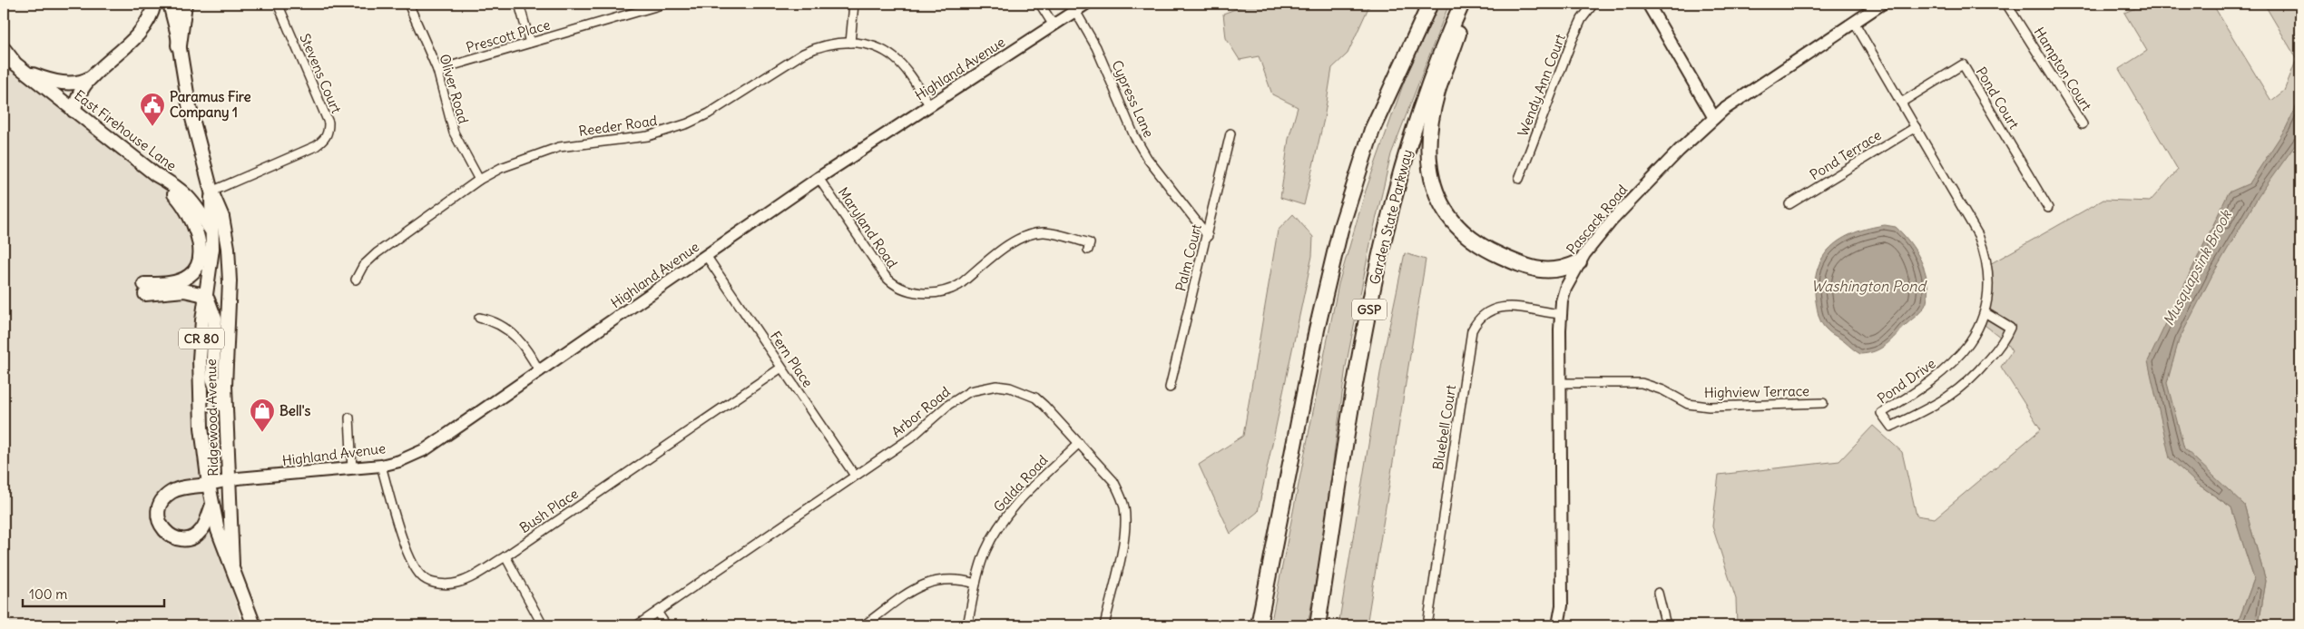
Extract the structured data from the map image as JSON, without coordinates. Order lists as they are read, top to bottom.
{
  "streets": {
    "highway": ["Garden State Parkway", "GSP"],
    "main road": ["East Firehouse Lane", "CR 80", "Ridgewood Avenue"],
    "street": [
      "Prescott Place",
      "Highland Avenue",
      "Hampton Court",
      "Stevens Court",
      "Wendy Ann Court",
      "Oliver Road",
      "Pond Court",
      "Cypress Lane",
      "Reeder Road",
      "Pond Terrace",
      "Pascack Road",
      "Maryland Road",
      "Palm Court",
      "Fern Place",
      "Pond Drive",
      "Highview Terrace",
      "Arbor Road",
      "Bluebell Court",
      "Galda Road",
      "Bush Place"
    ]
  },
  "crossings": [
    ["Prescott Place", "Oliver Road"],
    ["Highland Avenue", "Cypress Lane"],
    ["Highland Avenue", "Reeder Road"],
    ["Highland Avenue", "Maryland Road"],
    ["Highland Avenue", "Fern Place"],
    ["Highland Avenue", "Ridgewood Avenue"],
    ["Highland Avenue", "Bush Place"],
    ["Stevens Court", "Ridgewood Avenue"],
    ["Oliver Road", "Reeder Road"],
    ["Pond Court", "Pond Drive"],
    ["Cypress Lane", "Palm Court"],
    ["East Firehouse Lane", "Ridgewood Avenue"],
    ["Pond Terrace", "Pond Drive"],
    ["Pascack Road", "Pond Drive"],
    ["Pascack Road", "Highview Terrace"],
    ["Pascack Road", "Bluebell Court"],
    ["Fern Place", "Arbor Road"],
    ["Fern Place", "Bush Place"],
    ["Arbor Road", "Galda Road"]
  ],
  "water": ["Musquapsink Brook", "Washington Pond"],
  "places": {
    "public building": ["Paramus Fire Company 1"],
    "shop": ["Bell's"]
  },
  "scale_bar": "100 m"
}
